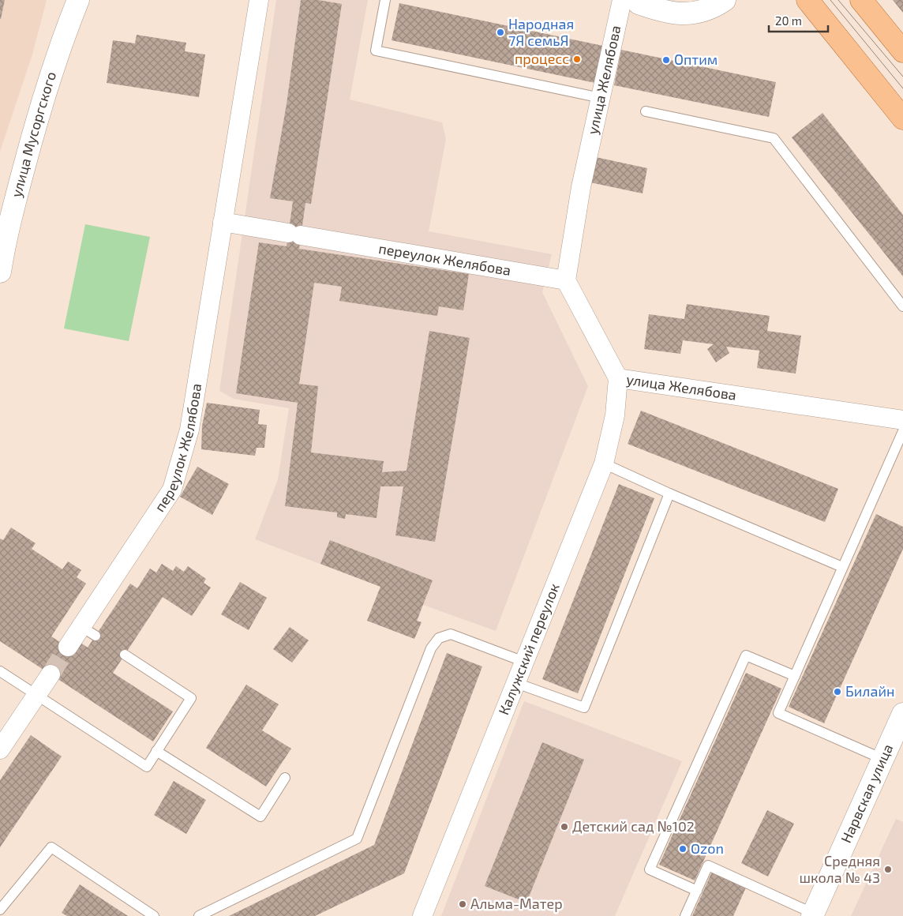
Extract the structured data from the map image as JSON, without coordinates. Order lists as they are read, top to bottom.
{
  "streets": {
    "main road": ["улица Мусоргского", "Нарвская улица"],
    "street": ["улица Желябова", "переулок Желябова", "Калужский переулок"]
  },
  "crossings": [
    ["улица Желябова", "переулок Желябова"],
    ["улица Желябова", "Калужский переулок"]
  ],
  "places": [
    "Народная 7Я семьЯ",
    "процесс",
    "Оптим",
    "Билайн",
    "Детский сад №102",
    "Ozon",
    "Средняя школа № 43",
    "Альма-Матер"
  ],
  "scale_bar": "20 m"
}
